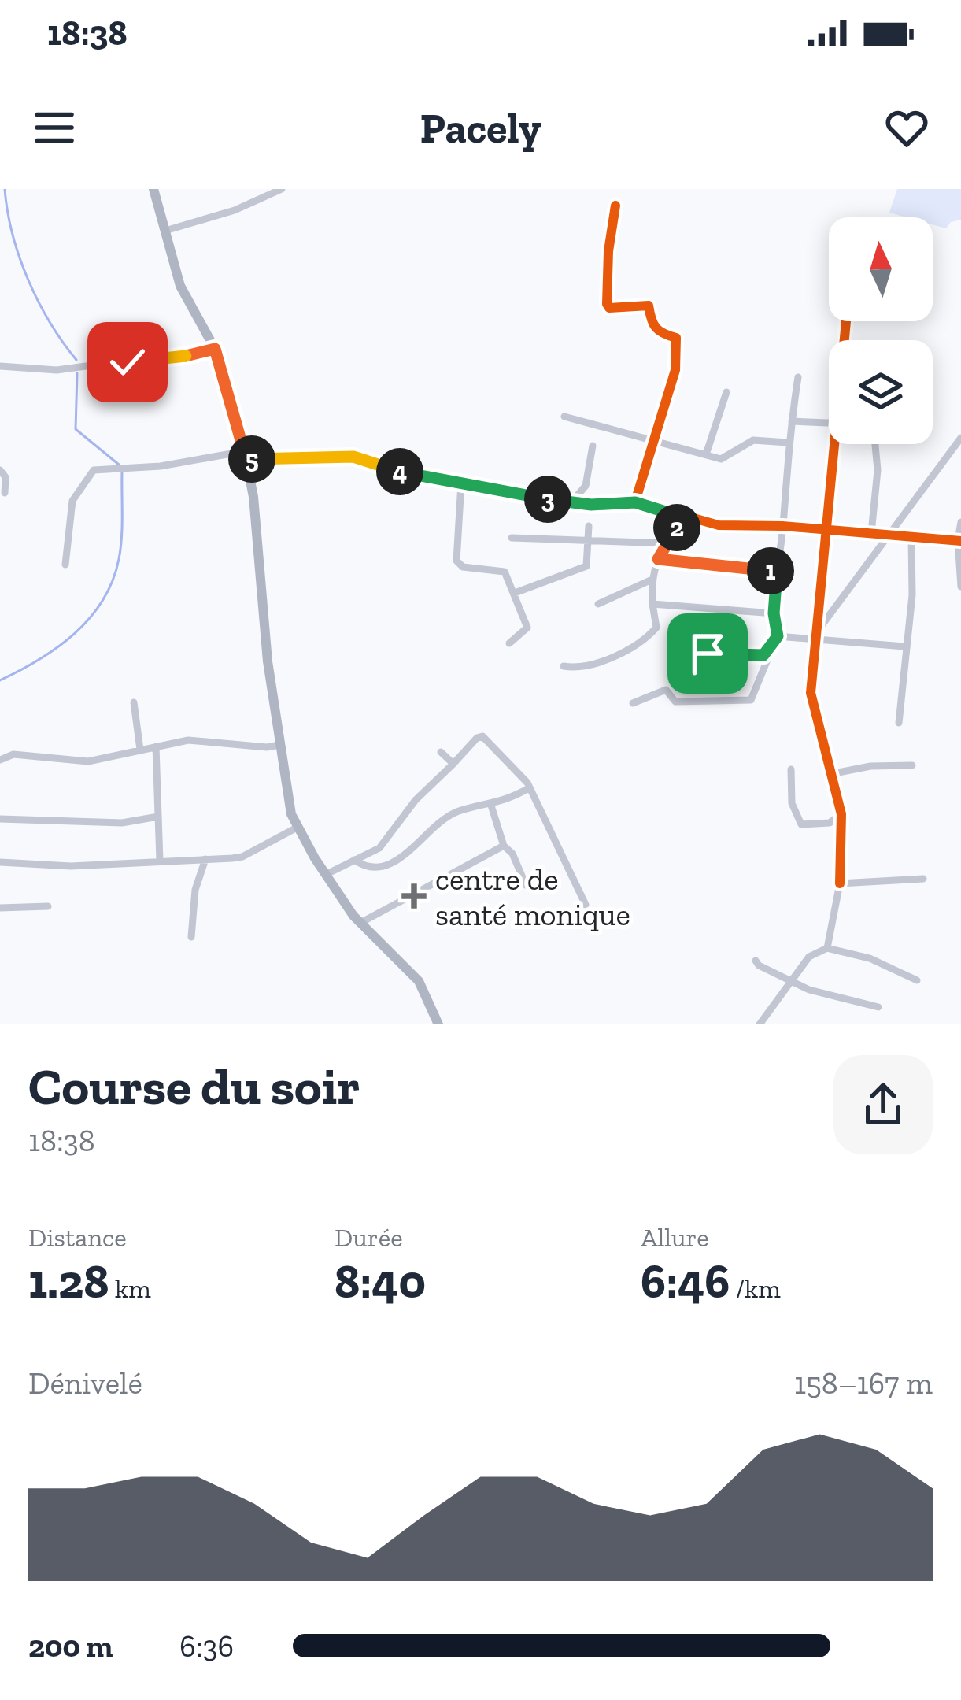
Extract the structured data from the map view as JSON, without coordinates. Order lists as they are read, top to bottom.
{
  "places": {
    "health": ["centre de santé monique"]
  },
  "north": "top",
  "page": {
    "status": "18:38",
    "header": "Pacely",
    "pins": [
      "5",
      "4",
      "3",
      "2",
      "1"
    ],
    "heading": ["Course du soir", "18:38"],
    "stats": [
      ["Distance", "1.28 km"],
      ["Durée", "8:40"],
      ["Allure", "6:46 /km"]
    ],
    "chart": ["Dénivelé", "158–167 m"],
    "list": [
      {
        "name": "200 m",
        "note": "6:36"
      }
    ]
  }
}
